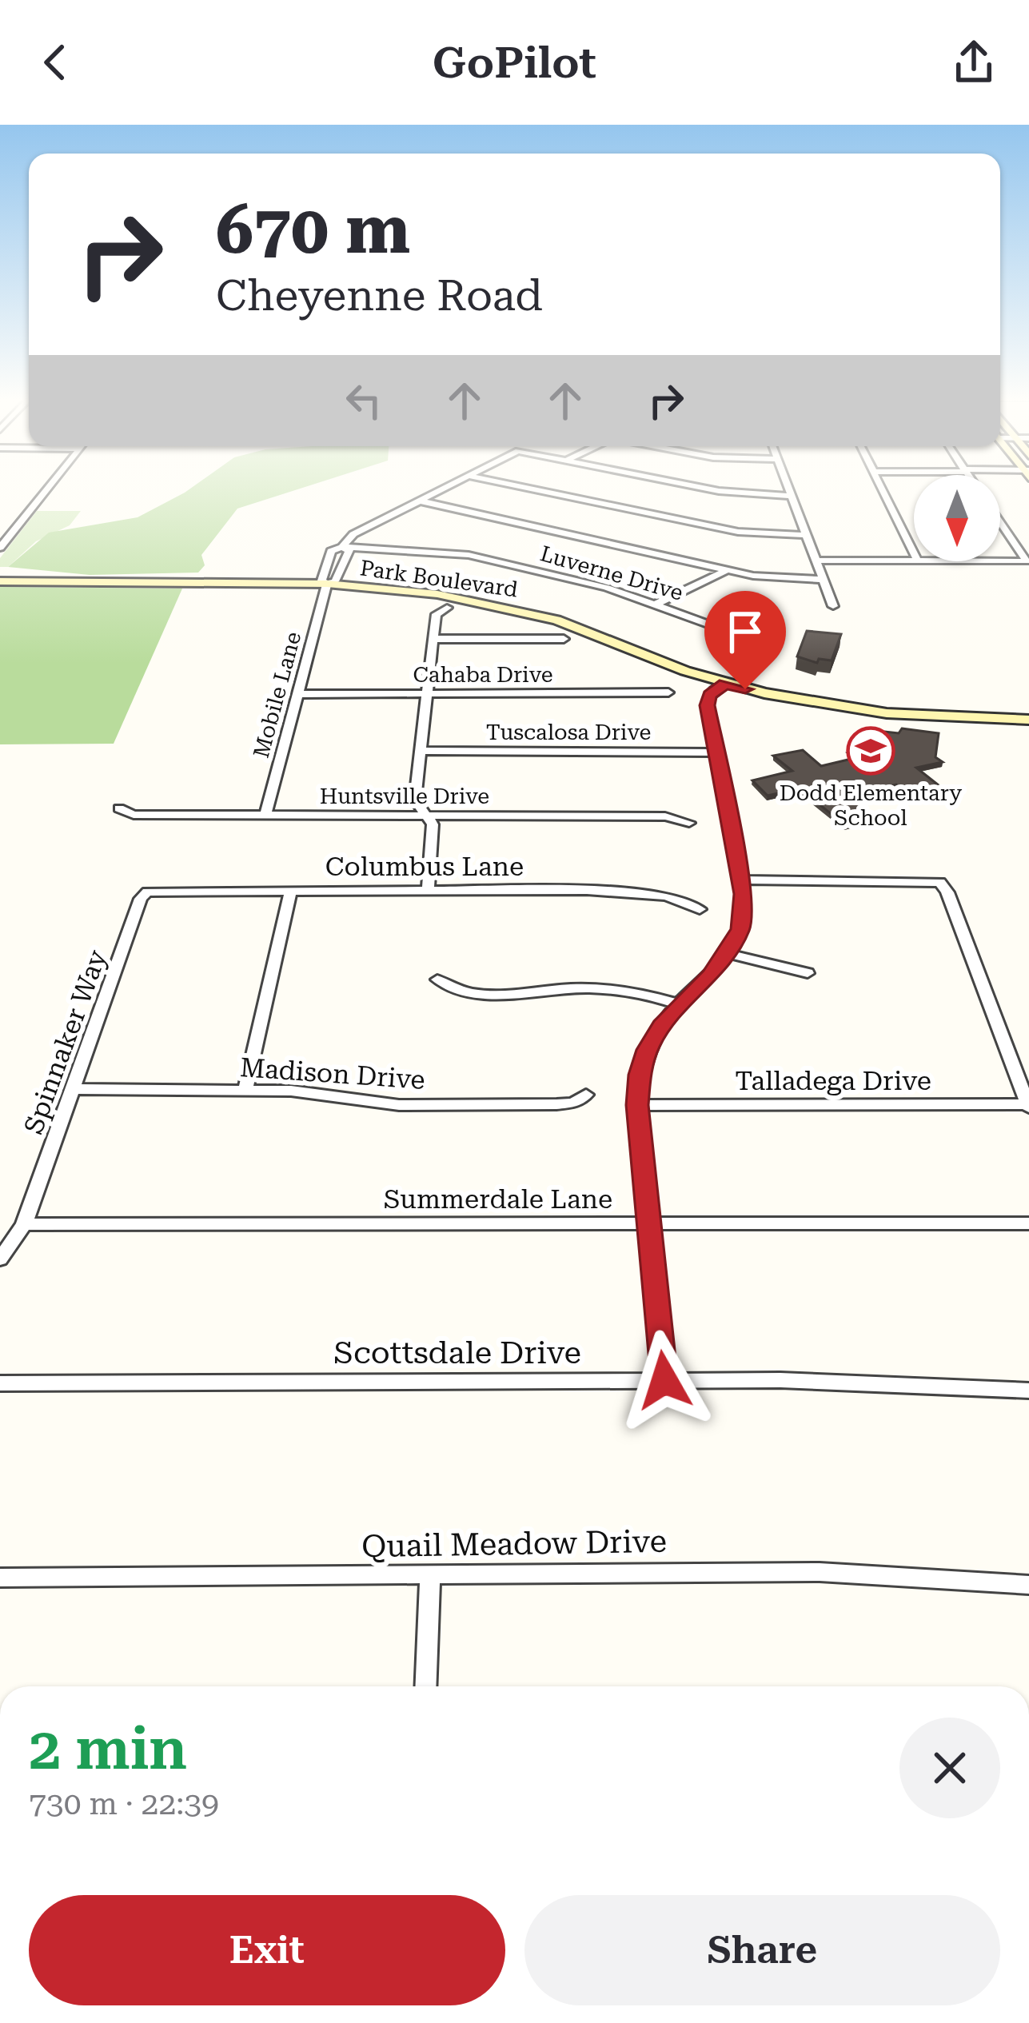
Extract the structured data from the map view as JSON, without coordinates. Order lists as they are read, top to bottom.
{
  "streets": {
    "main road": ["Park Boulevard"],
    "street": [
      "Luverne Drive",
      "Cahaba Drive",
      "Mobile Lane",
      "Tuscalosa Drive",
      "Huntsville Drive",
      "Columbus Lane",
      "Spinnaker Way",
      "Madison Drive",
      "Talladega Drive",
      "Summerdale Lane",
      "Scottsdale Drive",
      "Quail Meadow Drive"
    ]
  },
  "crossings": [
    ["Park Boulevard", "Mobile Lane"],
    ["Cahaba Drive", "Mobile Lane"],
    ["Mobile Lane", "Huntsville Drive"],
    ["Columbus Lane", "Spinnaker Way"],
    ["Spinnaker Way", "Madison Drive"],
    ["Spinnaker Way", "Summerdale Lane"]
  ],
  "places": {
    "school or university": ["Dodd Elementary School"]
  },
  "north": "bottom",
  "page": {
    "header": "GoPilot",
    "turn": ["670 m", "Cheyenne Road"],
    "heading": ["2 min", "730 m · 22:39"],
    "buttons": ["Exit", "Share"]
  }
}
